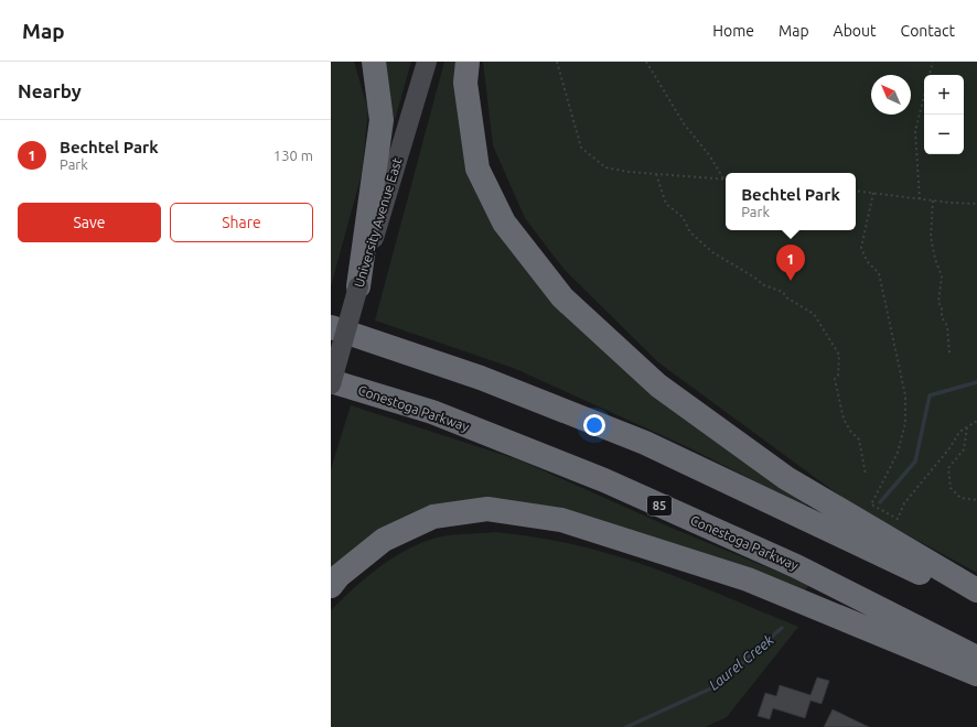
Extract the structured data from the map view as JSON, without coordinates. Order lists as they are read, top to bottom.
{
  "streets": {
    "highway": ["Conestoga Parkway", "85"],
    "main road": ["University Avenue East"]
  },
  "water": ["Laurel Creek"],
  "north": "top left",
  "page": {
    "header": "Map",
    "nav": [
      "Home",
      "Map",
      "About",
      "Contact"
    ],
    "heading": "Nearby",
    "map_buttons": ["+", "−"],
    "list": [
      {
        "mark": "1",
        "name": "Bechtel Park",
        "note": "Park",
        "value": "130 m"
      }
    ],
    "popup": ["Bechtel Park", "Park"],
    "buttons": ["Save", "Share"],
    "pins": "1"
  }
}
